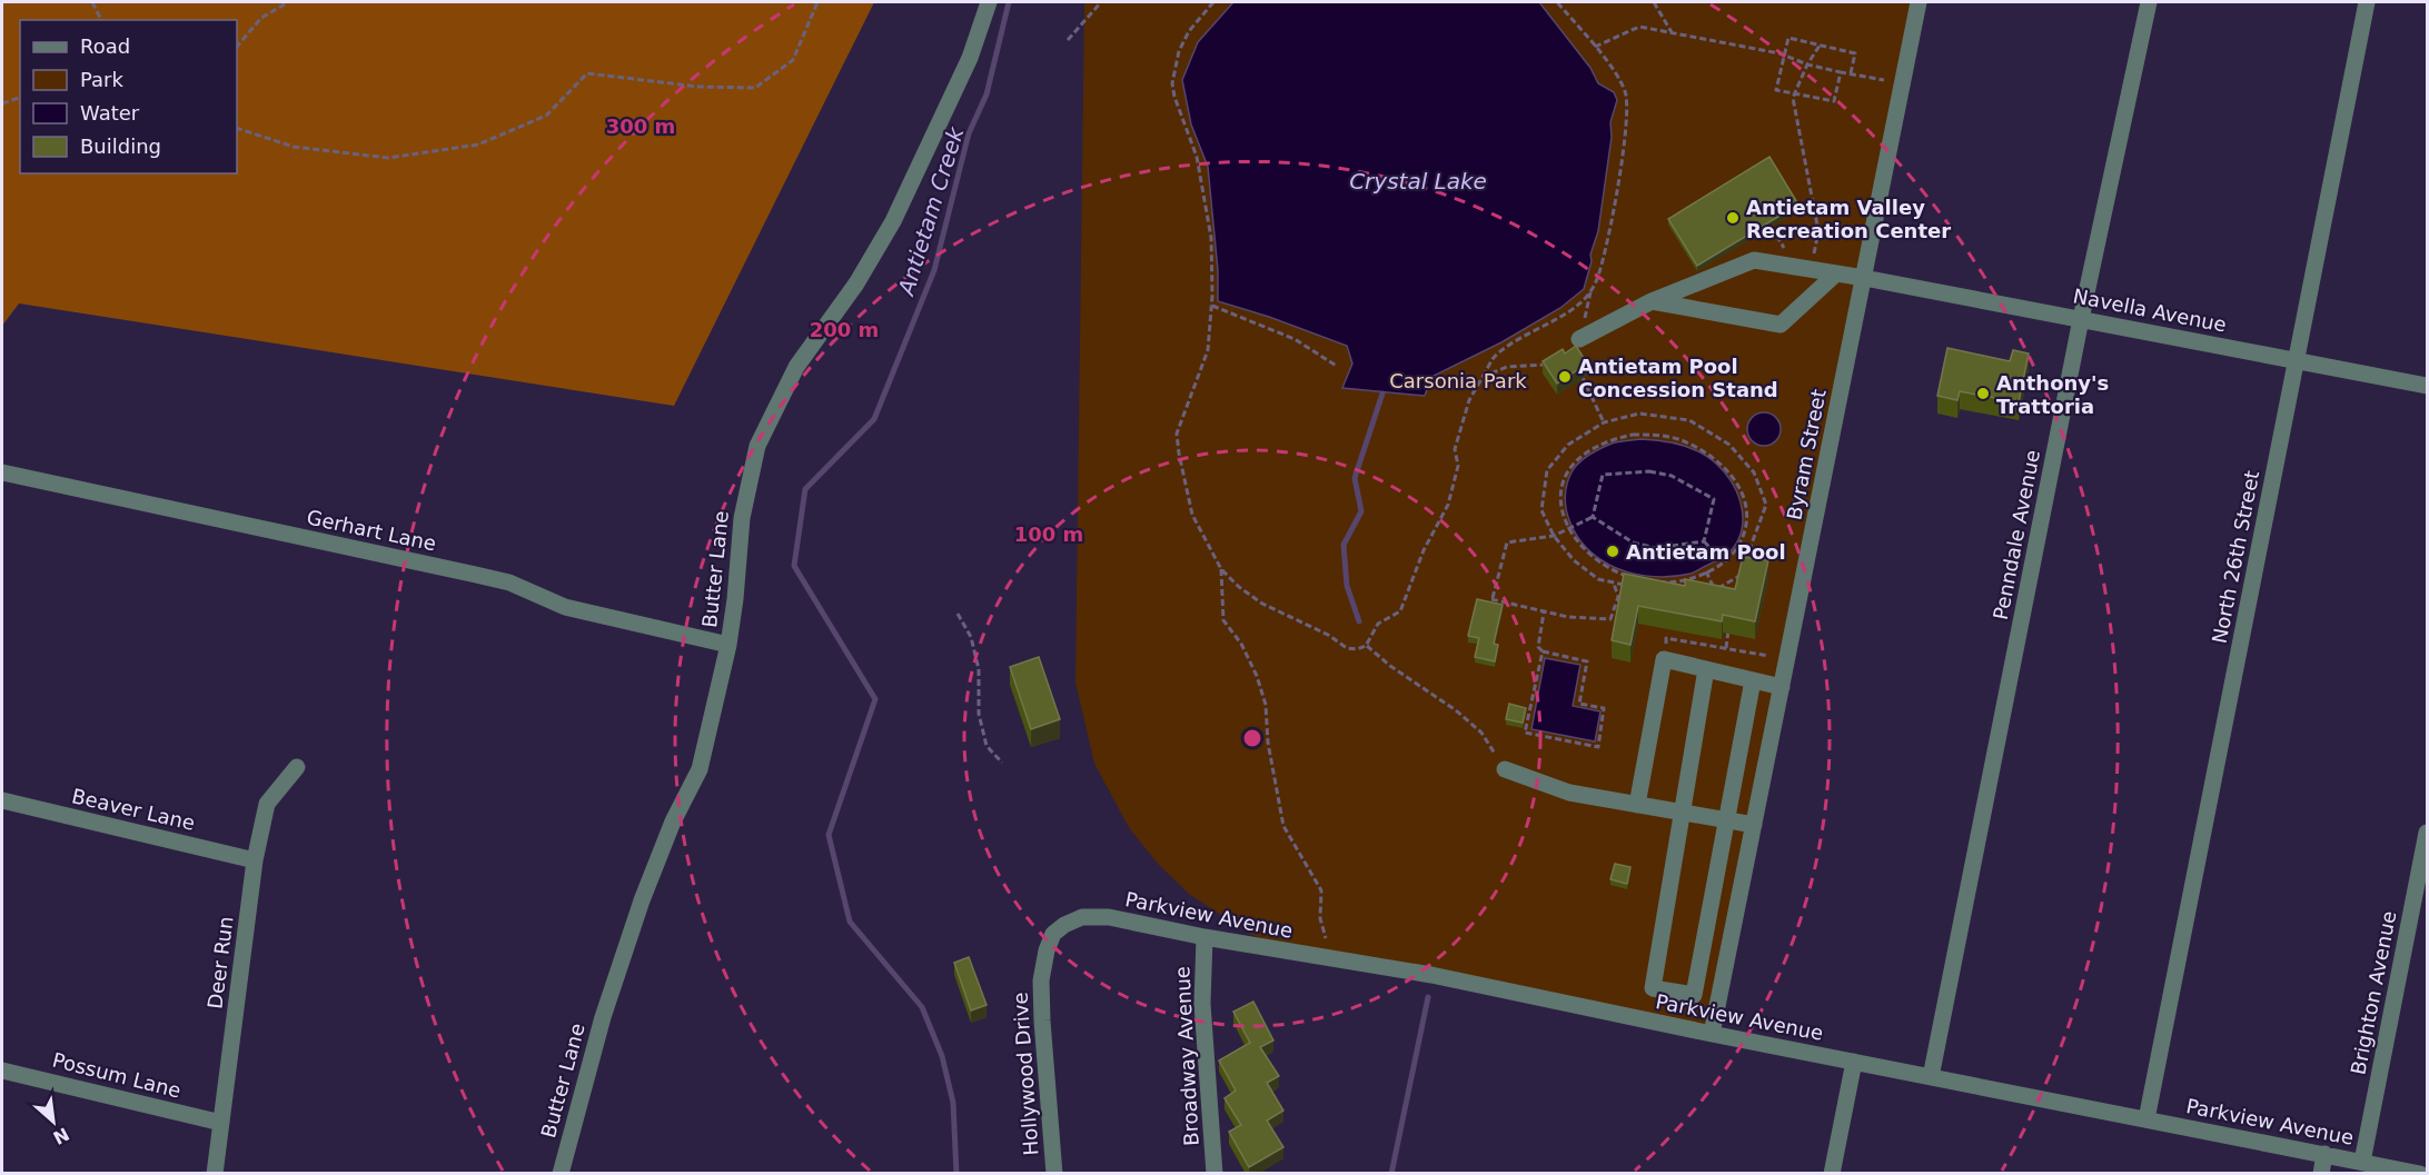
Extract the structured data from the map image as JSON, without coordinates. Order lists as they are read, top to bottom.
{
  "streets": {
    "street": [
      "Navella Avenue",
      "Byram Street",
      "Gerhart Lane",
      "Penndale Avenue",
      "North 26th Street",
      "Butter Lane",
      "Beaver Lane",
      "Parkview Avenue",
      "Deer Run",
      "Brighton Avenue",
      "Broadway Avenue",
      "Hollywood Drive",
      "Possum Lane"
    ]
  },
  "crossings": [
    ["Navella Avenue", "Byram Street"],
    ["Navella Avenue", "Penndale Avenue"],
    ["Navella Avenue", "North 26th Street"],
    ["Byram Street", "Parkview Avenue"],
    ["Gerhart Lane", "Butter Lane"],
    ["Penndale Avenue", "Parkview Avenue"],
    ["North 26th Street", "Parkview Avenue"],
    ["Beaver Lane", "Deer Run"],
    ["Parkview Avenue", "Brighton Avenue"],
    ["Parkview Avenue", "Broadway Avenue"],
    ["Parkview Avenue", "Hollywood Drive"],
    ["Deer Run", "Possum Lane"]
  ],
  "water": ["Crystal Lake", "Antietam Creek"],
  "parks": ["Carsonia Park"],
  "places": [
    "Antietam Valley Recreation Center",
    "Antietam Pool Concession Stand",
    "Anthony's Trattoria",
    "Antietam Pool"
  ],
  "legend": [
    "Road",
    "Park",
    "Water",
    "Building"
  ],
  "north": "bottom right",
  "rings": ["300 m", "200 m", "100 m"]
}
